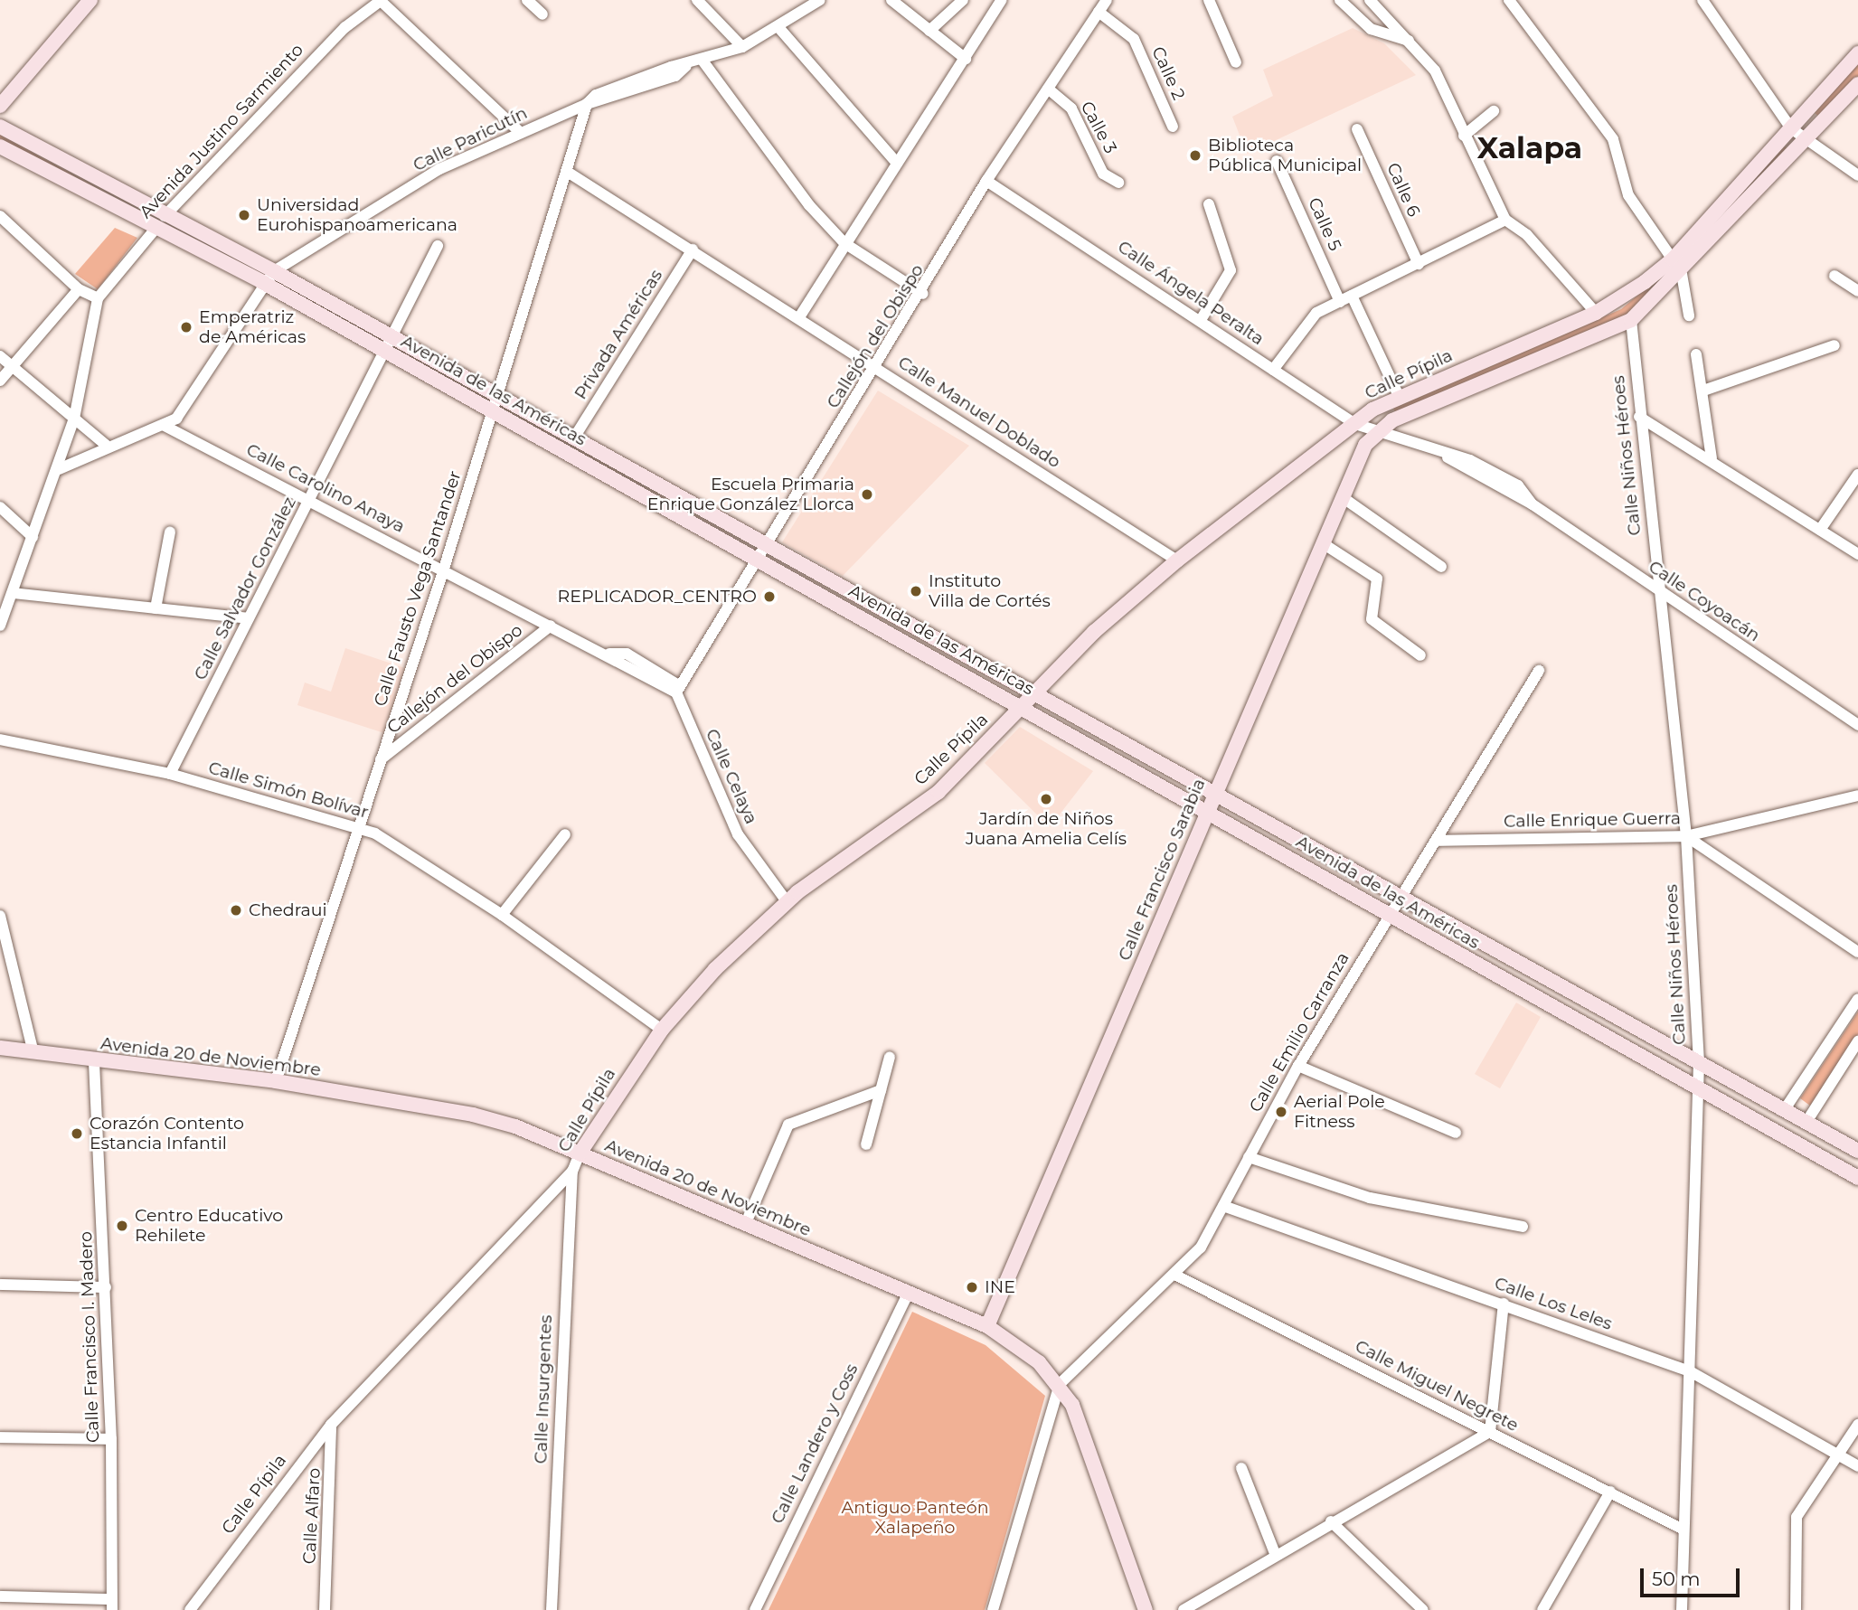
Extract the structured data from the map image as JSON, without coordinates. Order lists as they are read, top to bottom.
{
  "streets": {
    "main road": [
      "Avenida Justino Sarmiento",
      "Calle Pípila",
      "Avenida de las Américas",
      "Calle Francisco Sarabia",
      "Avenida 20 de Noviembre"
    ],
    "street": [
      "Calle 2",
      "Calle 3",
      "Calle Paricutín",
      "Calle 6",
      "Calle 5",
      "Calle Ángela Peralta",
      "Privada Américas",
      "Callejón del Obispo",
      "Calle Manuel Doblado",
      "Calle Niños Héroes",
      "Calle Carolino Anaya",
      "Calle Salvador González",
      "Calle Fausto Vega Santander",
      "Calle Coyoacán",
      "Calle Celaya",
      "Calle Simón Bolívar",
      "Calle Enrique Guerra",
      "Calle Emilio Carranza",
      "Calle Los Leles",
      "Calle Francisco I. Madero",
      "Calle Miguel Negrete",
      "Calle Insurgentes",
      "Calle Landero y Coss",
      "Calle Alfaro"
    ]
  },
  "crossings": [
    ["Calle 2", "Callejón del Obispo"],
    ["Calle 3", "Callejón del Obispo"],
    ["Avenida Justino Sarmiento", "Avenida de las Américas"],
    ["Calle Paricutín", "Avenida de las Américas"],
    ["Calle Paricutín", "Calle Carolino Anaya"],
    ["Calle Paricutín", "Calle Fausto Vega Santander"],
    ["Calle Ángela Peralta", "Callejón del Obispo"],
    ["Calle Ángela Peralta", "Calle Pípila"],
    ["Calle Ángela Peralta", "Calle Coyoacán"],
    ["Calle Ángela Peralta", "Calle Francisco Sarabia"],
    ["Privada Américas", "Avenida de las Américas"],
    ["Privada Américas", "Calle Manuel Doblado"],
    ["Callejón del Obispo", "Avenida de las Américas"],
    ["Callejón del Obispo", "Calle Manuel Doblado"],
    ["Callejón del Obispo", "Calle Carolino Anaya"],
    ["Callejón del Obispo", "Calle Fausto Vega Santander"],
    ["Callejón del Obispo", "Calle Celaya"],
    ["Calle Pípila", "Avenida de las Américas"],
    ["Calle Pípila", "Calle Manuel Doblado"],
    ["Calle Pípila", "Calle Niños Héroes"],
    ["Calle Pípila", "Calle Coyoacán"],
    ["Calle Pípila", "Calle Celaya"],
    ["Calle Pípila", "Calle Simón Bolívar"],
    ["Calle Pípila", "Calle Francisco Sarabia"],
    ["Calle Pípila", "Avenida 20 de Noviembre"],
    ["Calle Pípila", "Calle Insurgentes"],
    ["Calle Pípila", "Calle Alfaro"],
    ["Avenida de las Américas", "Calle Niños Héroes"],
    ["Avenida de las Américas", "Calle Salvador González"],
    ["Avenida de las Américas", "Calle Fausto Vega Santander"],
    ["Avenida de las Américas", "Calle Francisco Sarabia"],
    ["Avenida de las Américas", "Calle Emilio Carranza"],
    ["Calle Manuel Doblado", "Calle Fausto Vega Santander"],
    ["Calle Niños Héroes", "Calle Coyoacán"],
    ["Calle Niños Héroes", "Calle Enrique Guerra"],
    ["Calle Niños Héroes", "Calle Los Leles"],
    ["Calle Niños Héroes", "Calle Miguel Negrete"],
    ["Calle Carolino Anaya", "Calle Salvador González"],
    ["Calle Carolino Anaya", "Calle Fausto Vega Santander"],
    ["Calle Carolino Anaya", "Calle Celaya"],
    ["Calle Salvador González", "Calle Simón Bolívar"],
    ["Calle Fausto Vega Santander", "Calle Simón Bolívar"],
    ["Calle Fausto Vega Santander", "Avenida 20 de Noviembre"],
    ["Calle Coyoacán", "Calle Francisco Sarabia"],
    ["Calle Enrique Guerra", "Calle Emilio Carranza"],
    ["Calle Francisco Sarabia", "Avenida 20 de Noviembre"],
    ["Calle Emilio Carranza", "Avenida 20 de Noviembre"],
    ["Calle Emilio Carranza", "Calle Los Leles"],
    ["Calle Emilio Carranza", "Calle Miguel Negrete"],
    ["Avenida 20 de Noviembre", "Calle Francisco I. Madero"],
    ["Avenida 20 de Noviembre", "Calle Landero y Coss"]
  ],
  "districts": ["Xalapa"],
  "parks": ["Antiguo Panteón Xalapeño"],
  "places": [
    "Biblioteca Pública Municipal",
    "Universidad Eurohispanoamericana",
    "Emperatriz de Américas",
    "Escuela Primaria Enrique González Llorca",
    "Instituto Villa de Cortés",
    "REPLICADOR_CENTRO",
    "Jardín de Niños Juana Amelia Celís",
    "Chedraui",
    "Aerial Pole Fitness",
    "Corazón Contento Estancia Infantil",
    "Centro Educativo Rehilete",
    "INE"
  ],
  "scale_bar": "50 m"
}
